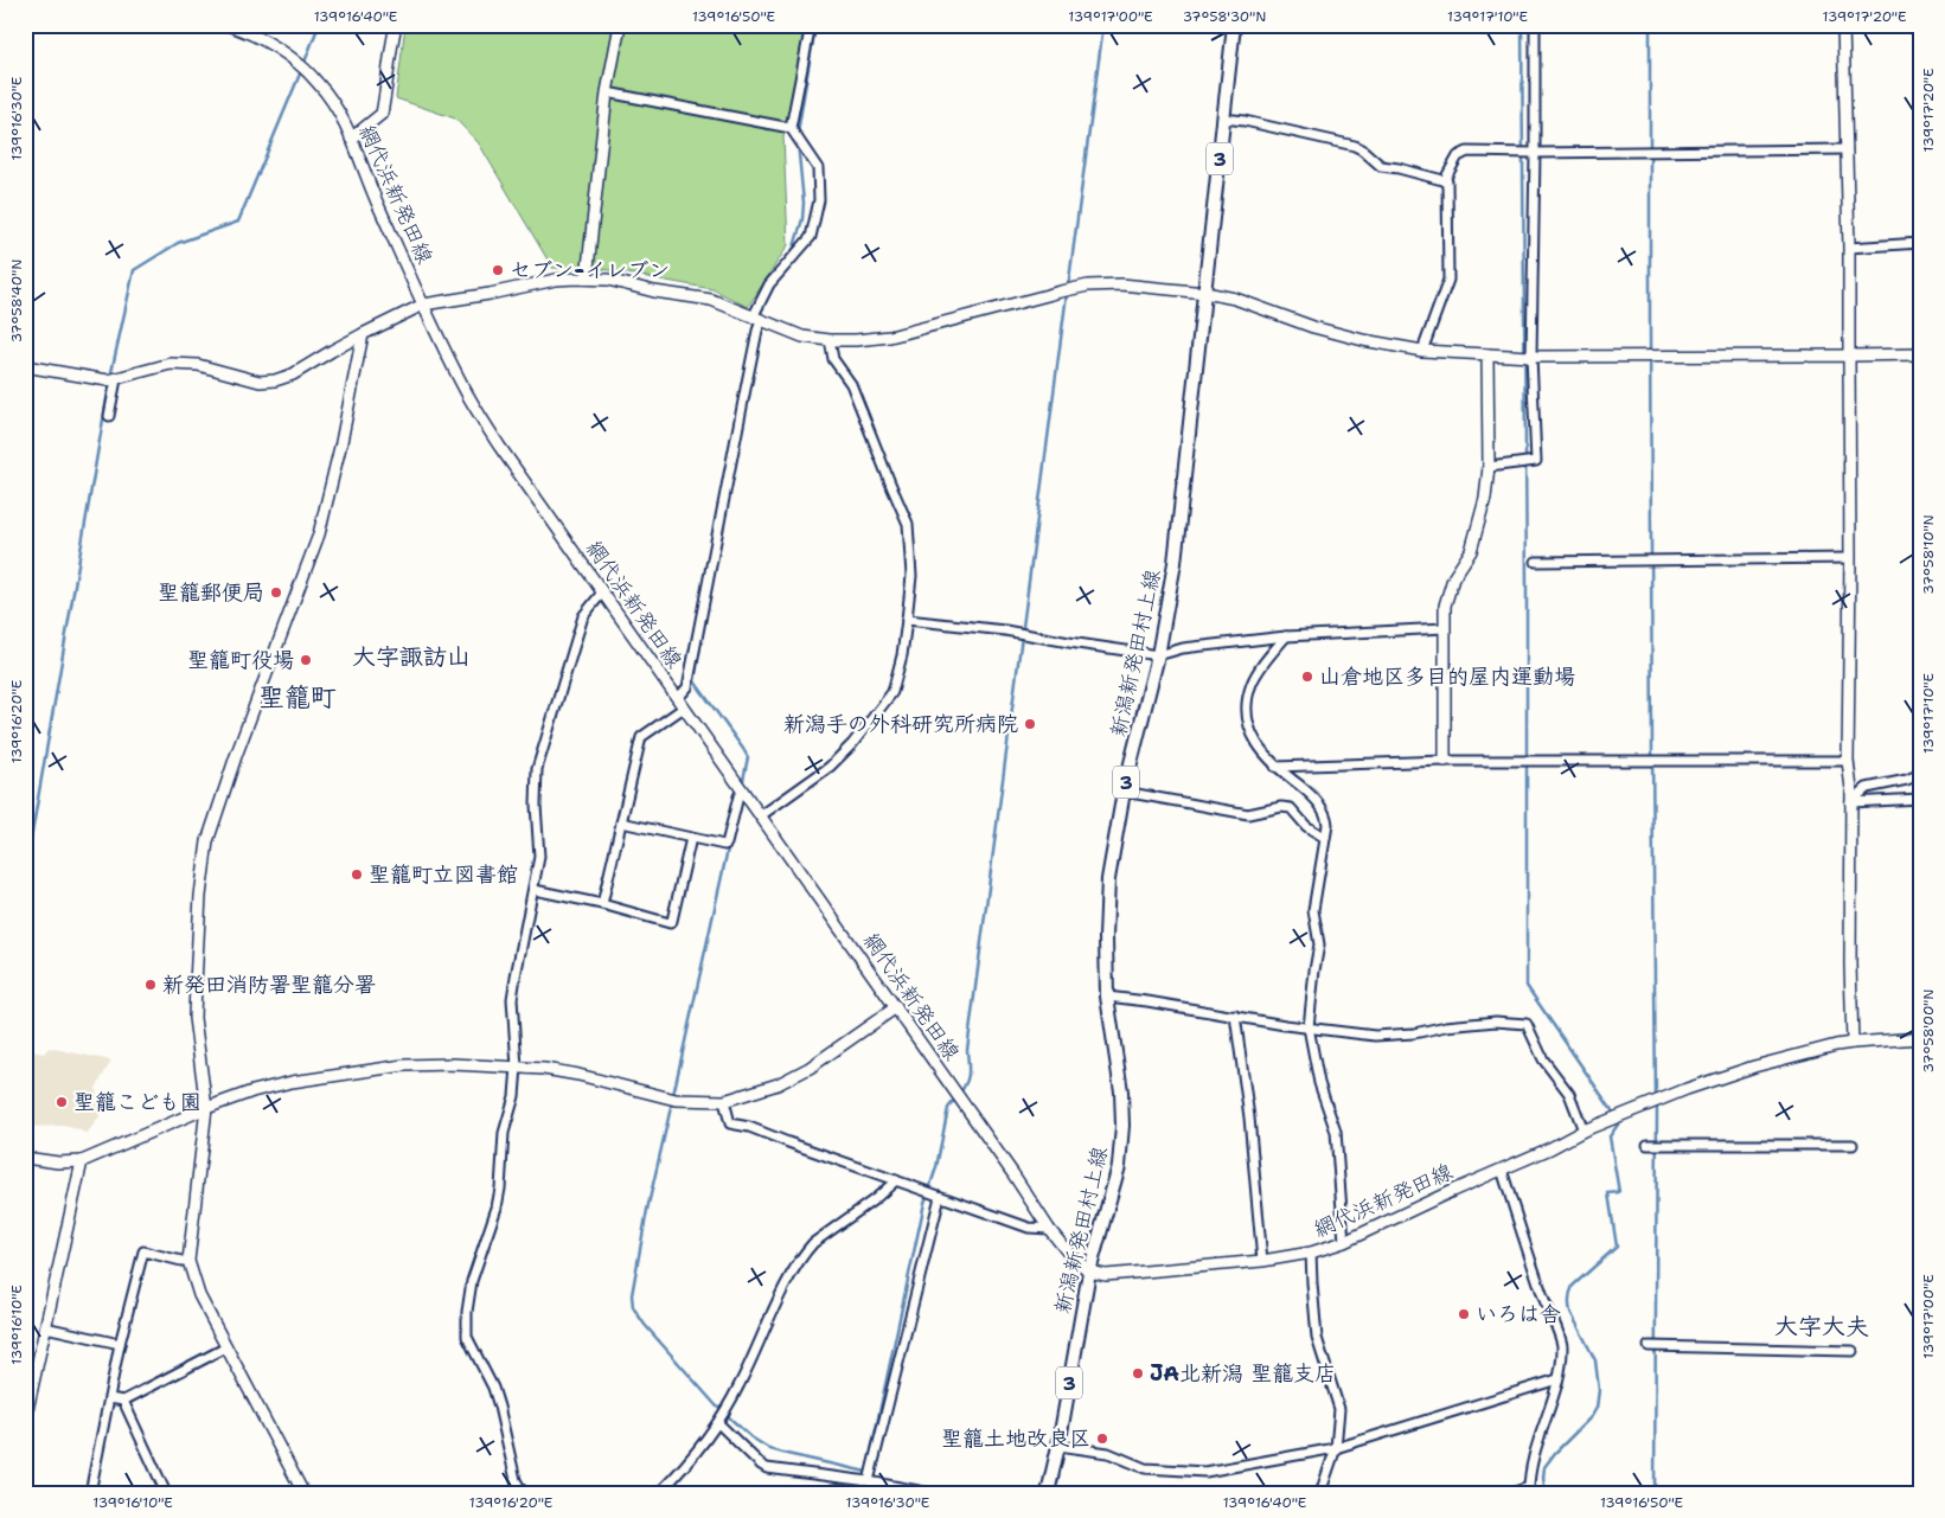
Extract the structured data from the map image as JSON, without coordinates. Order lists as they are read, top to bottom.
{
  "streets": {
    "main road": ["3", "新潟新発田村上線"],
    "street": ["網代浜新発田線"]
  },
  "crossings": [
    ["網代浜新発田線", "新潟新発田村上線"]
  ],
  "districts": ["大字諏訪山", "聖籠町", "大字大夫"],
  "places": [
    "セブン-イレブン",
    "聖籠郵便局",
    "聖籠町役場",
    "山倉地区多目的屋内運動場",
    "新潟手の外科研究所病院",
    "聖籠町立図書館",
    "新発田消防署聖籠分署",
    "聖籠こども園",
    "いろは舎",
    "JA北新潟 聖籠支店",
    "聖籠土地改良区"
  ],
  "coordinates": [
    "139°16'40\"E",
    "139°16'50\"E",
    "139°17'00\"E",
    "37°58'30\"N",
    "139°17'10\"E",
    "139°17'20\"E",
    "139°16'30\"E",
    "37°58'40\"N",
    "37°58'10\"N",
    "139°16'20\"E",
    "37°58'00\"N",
    "139°16'10\"E"
  ]
}
